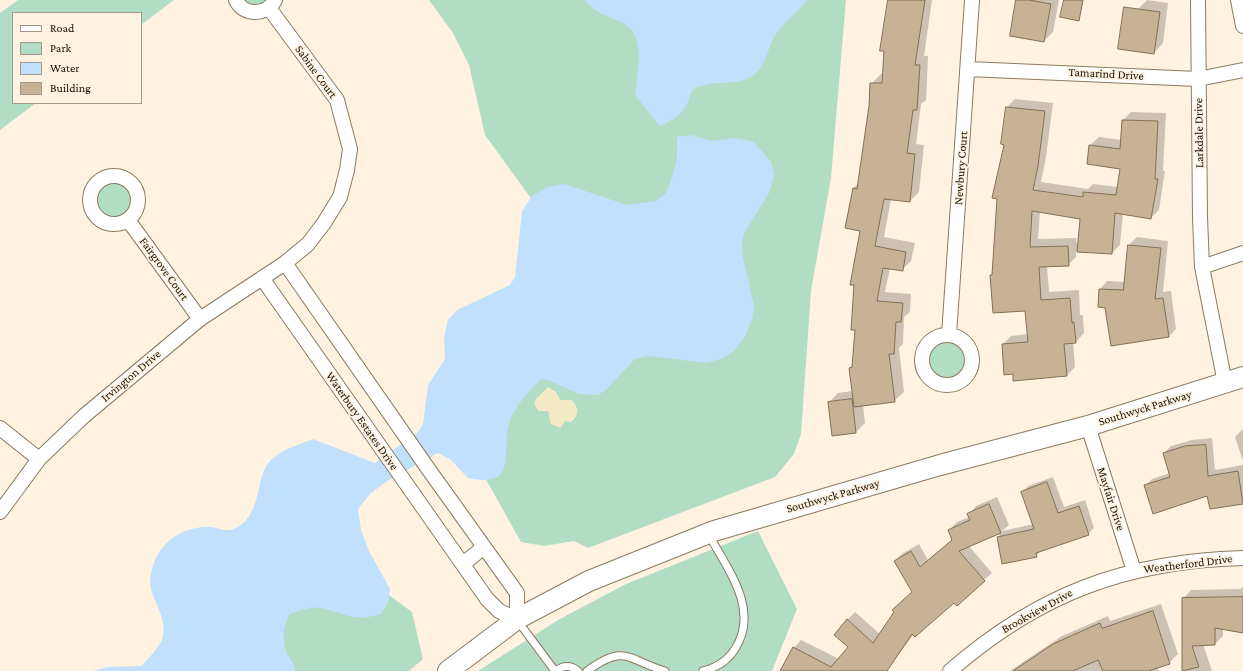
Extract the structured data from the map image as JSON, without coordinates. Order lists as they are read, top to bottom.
{
  "streets": {
    "street": [
      "Sabine Court",
      "Tamarind Drive",
      "Larkdale Drive",
      "Newbury Court",
      "Fairgrove Court",
      "Irvington Drive",
      "Southwyck Parkway",
      "Waterbury Estates Drive",
      "Mayfair Drive",
      "Weatherford Drive",
      "Brookview Drive"
    ]
  },
  "crossings": [
    ["Sabine Court", "Irvington Drive"],
    ["Tamarind Drive", "Larkdale Drive"],
    ["Tamarind Drive", "Newbury Court"],
    ["Larkdale Drive", "Southwyck Parkway"],
    ["Fairgrove Court", "Irvington Drive"],
    ["Irvington Drive", "Waterbury Estates Drive"],
    ["Southwyck Parkway", "Waterbury Estates Drive"],
    ["Southwyck Parkway", "Mayfair Drive"],
    ["Mayfair Drive", "Weatherford Drive"],
    ["Mayfair Drive", "Brookview Drive"],
    ["Weatherford Drive", "Brookview Drive"]
  ],
  "legend": [
    "Road",
    "Park",
    "Water",
    "Building"
  ]
}
